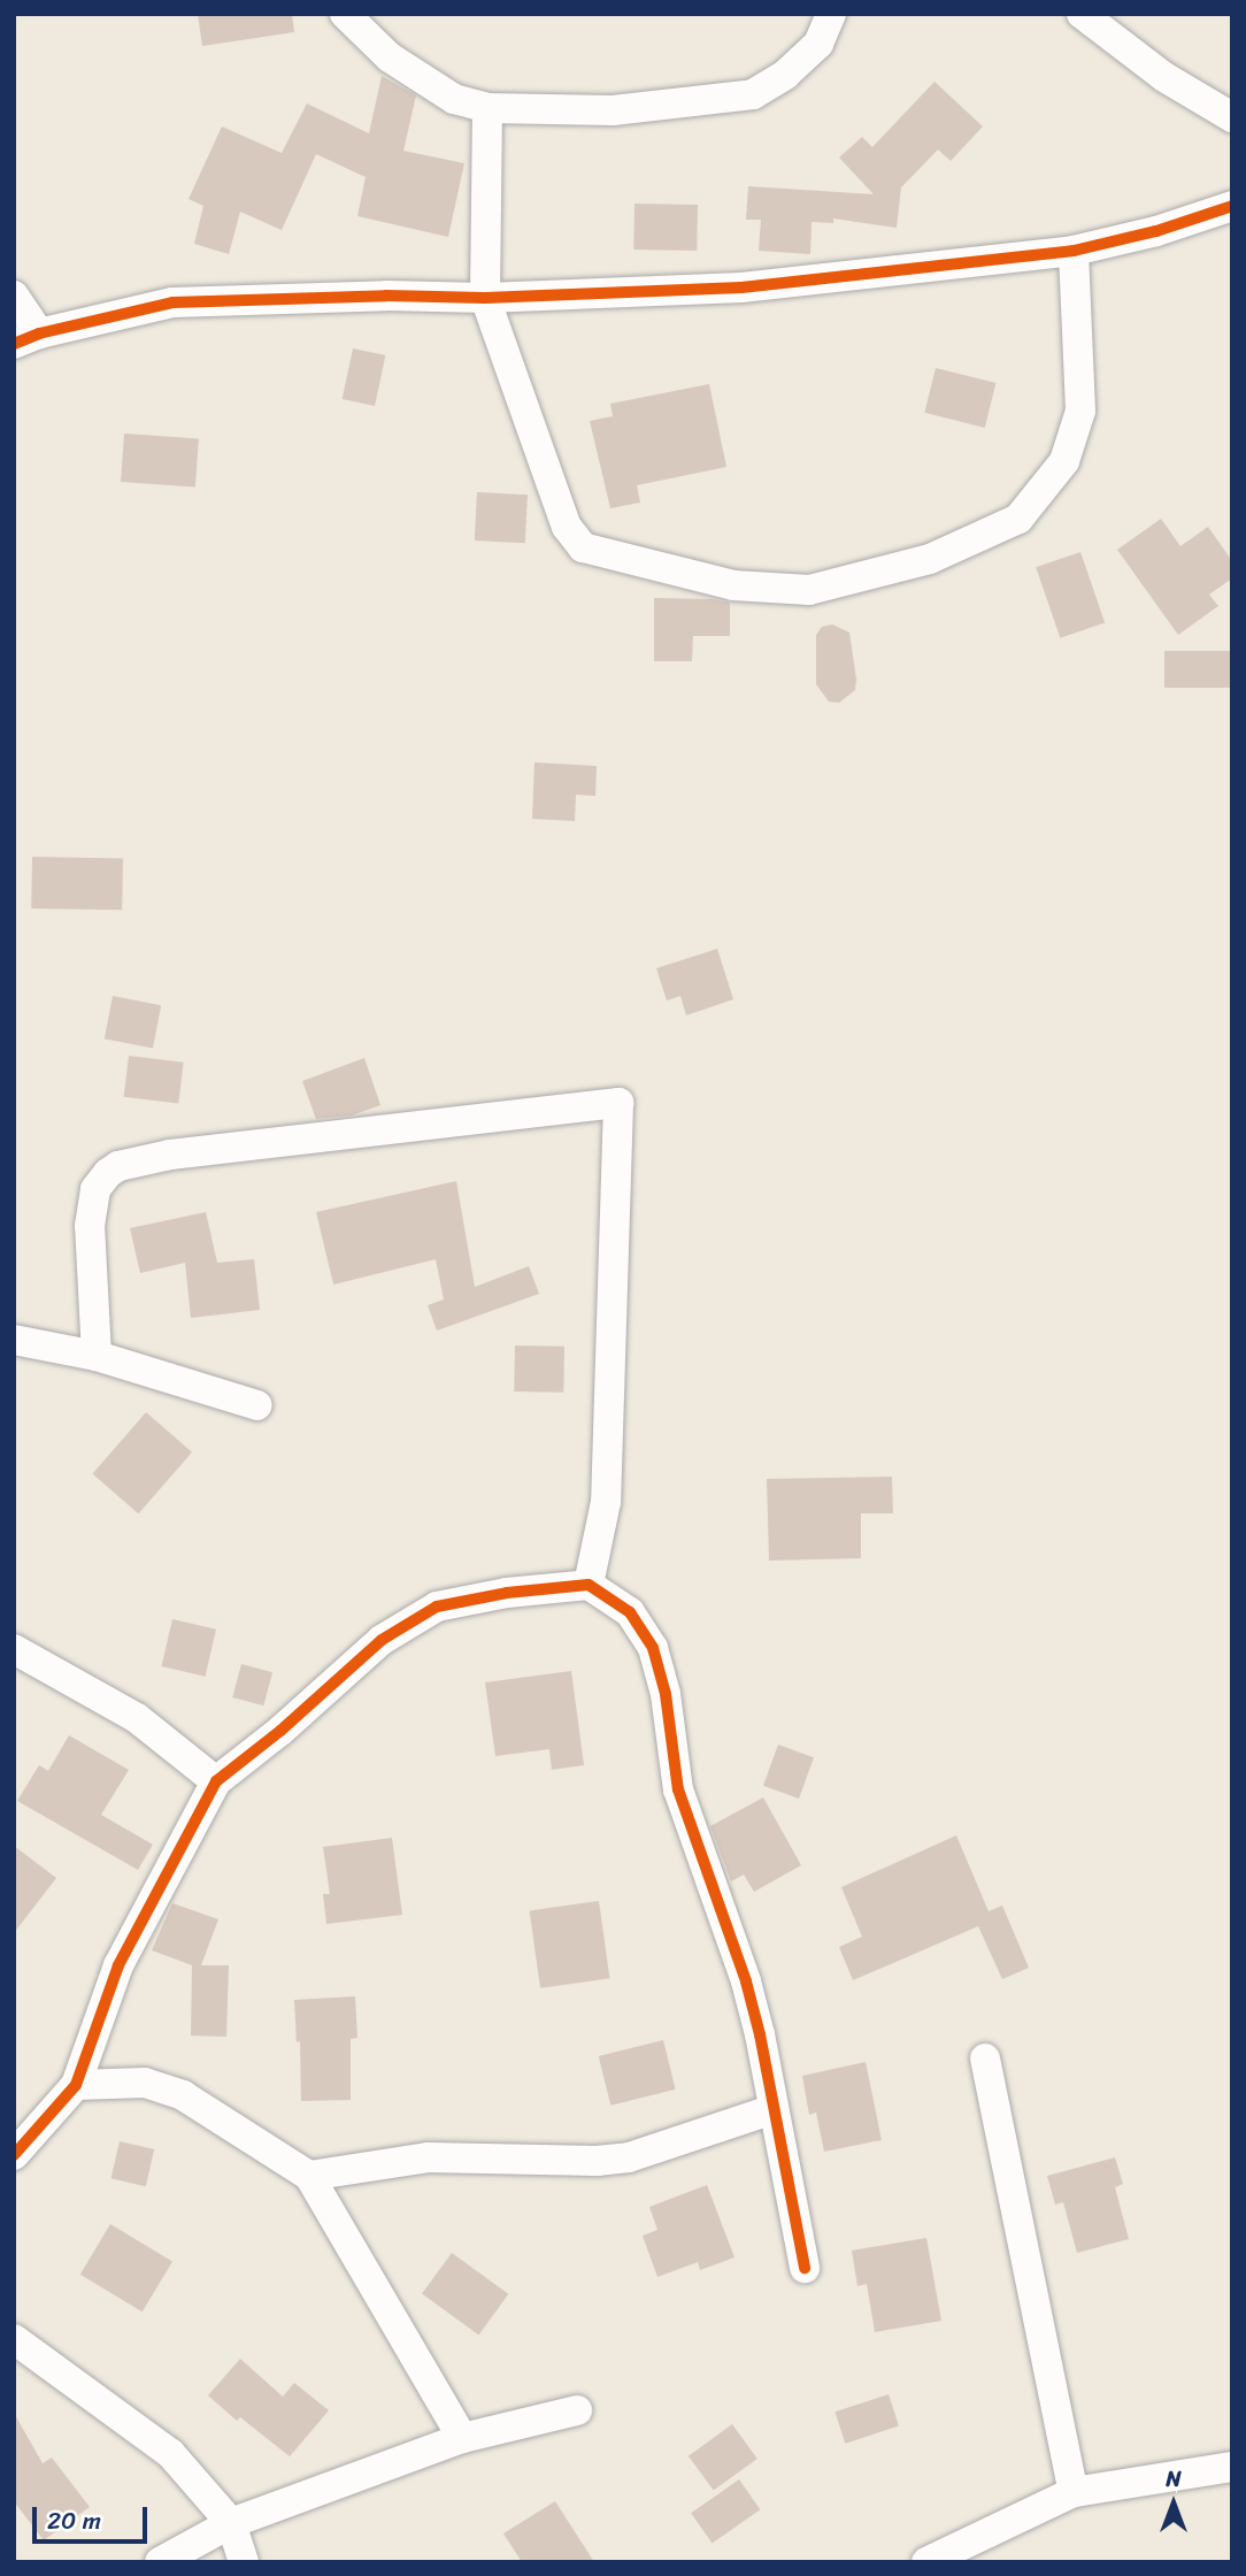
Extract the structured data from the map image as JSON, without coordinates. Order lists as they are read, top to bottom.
{
  "scale_bar": "20 m",
  "north": "top"
}
